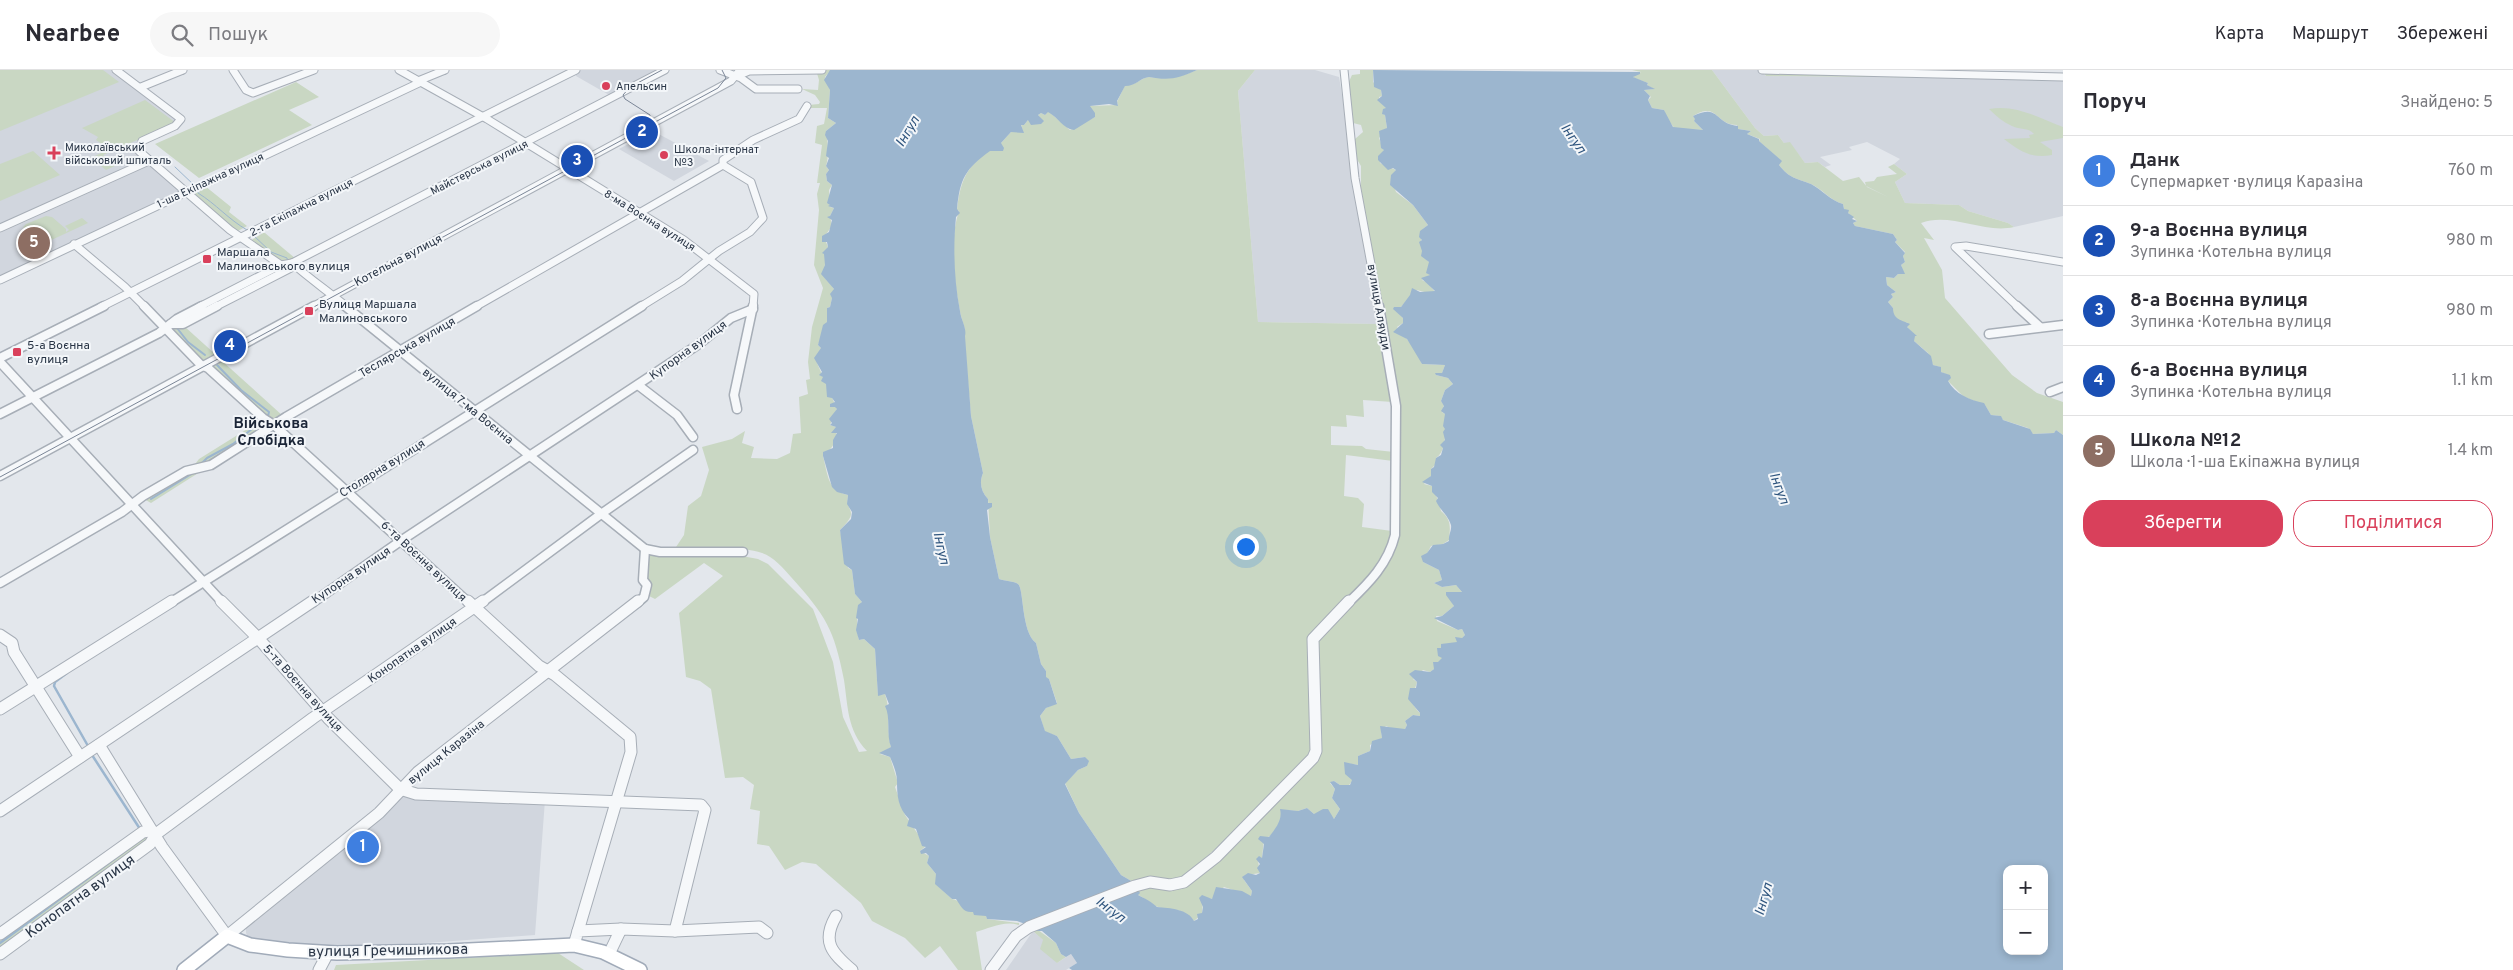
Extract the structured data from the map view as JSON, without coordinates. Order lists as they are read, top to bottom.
{
  "streets": {
    "main road": ["вулиця Каразіна", "вулиця Гречишникова"],
    "street": [
      "Майстерська вулиця",
      "1-ша Екіпажна вулиця",
      "2-га Екіпажна вулиця",
      "8-ма Воєнна вулиця",
      "Котельна вулиця",
      "вулиця Аляуди",
      "Теслярська вулиця",
      "Купорна вулиця",
      "вулиця 7-ма Воєнна",
      "Столярна вулиця",
      "6-та Воєнна вулиця",
      "Конопатна вулиця",
      "5-та Воєнна вулиця"
    ]
  },
  "crossings": [
    ["Майстерська вулиця", "8-ма Воєнна вулиця"],
    ["Майстерська вулиця", "вулиця 7-ма Воєнна"],
    ["Майстерська вулиця", "6-та Воєнна вулиця"],
    ["Майстерська вулиця", "5-та Воєнна вулиця"],
    ["1-ша Екіпажна вулиця", "8-ма Воєнна вулиця"],
    ["1-ша Екіпажна вулиця", "6-та Воєнна вулиця"],
    ["2-га Екіпажна вулиця", "8-ма Воєнна вулиця"],
    ["2-га Екіпажна вулиця", "6-та Воєнна вулиця"],
    ["8-ма Воєнна вулиця", "Котельна вулиця"],
    ["8-ма Воєнна вулиця", "Теслярська вулиця"],
    ["8-ма Воєнна вулиця", "Купорна вулиця"],
    ["8-ма Воєнна вулиця", "Столярна вулиця"],
    ["Котельна вулиця", "вулиця 7-ма Воєнна"],
    ["Котельна вулиця", "6-та Воєнна вулиця"],
    ["Котельна вулиця", "5-та Воєнна вулиця"],
    ["Теслярська вулиця", "вулиця 7-ма Воєнна"],
    ["Теслярська вулиця", "Столярна вулиця"],
    ["Теслярська вулиця", "6-та Воєнна вулиця"],
    ["Теслярська вулиця", "5-та Воєнна вулиця"],
    ["Купорна вулиця", "вулиця 7-ма Воєнна"],
    ["Купорна вулиця", "6-та Воєнна вулиця"],
    ["Купорна вулиця", "5-та Воєнна вулиця"],
    ["вулиця 7-ма Воєнна", "Столярна вулиця"],
    ["вулиця 7-ма Воєнна", "Конопатна вулиця"],
    ["вулиця 7-ма Воєнна", "вулиця Каразіна"],
    ["Столярна вулиця", "6-та Воєнна вулиця"],
    ["Столярна вулиця", "5-та Воєнна вулиця"],
    ["6-та Воєнна вулиця", "Конопатна вулиця"],
    ["6-та Воєнна вулиця", "вулиця Каразіна"],
    ["6-та Воєнна вулиця", "вулиця Гречишникова"],
    ["Конопатна вулиця", "5-та Воєнна вулиця"],
    ["5-та Воєнна вулиця", "вулиця Каразіна"],
    ["вулиця Каразіна", "вулиця Гречишникова"]
  ],
  "districts": ["Військова Слобідка"],
  "water": ["Інгул"],
  "places": {
    "other": ["Апельсин", "Школа-інтернат №3"],
    "health": ["Миколаївський військовий шпиталь"],
    "transit": ["Маршала Малиновського вулиця", "Вулиця Маршала Малиновського", "5-а Воєнна вулиця"]
  },
  "page": {
    "header": "Nearbee",
    "search": "Пошук",
    "nav": ["Карта", "Маршрут", "Збережені"],
    "heading": ["Поруч", "Знайдено: 5"],
    "pins": [
      "2",
      "3",
      "5",
      "4",
      "1"
    ],
    "list": [
      {
        "mark": "1",
        "name": "Данк",
        "note": "Супермаркет · вулиця Каразіна",
        "value": "760 m"
      },
      {
        "mark": "2",
        "name": "9-а Воєнна вулиця",
        "note": "Зупинка · Котельна вулиця",
        "value": "980 m"
      },
      {
        "mark": "3",
        "name": "8-а Воєнна вулиця",
        "note": "Зупинка · Котельна вулиця",
        "value": "980 m"
      },
      {
        "mark": "4",
        "name": "6-а Воєнна вулиця",
        "note": "Зупинка · Котельна вулиця",
        "value": "1.1 km"
      },
      {
        "mark": "5",
        "name": "Школа №12",
        "note": "Школа · 1-ша Екіпажна вулиця",
        "value": "1.4 km"
      }
    ],
    "buttons": ["Зберегти", "Поділитися"],
    "map_buttons": ["+", "−"]
  }
}
